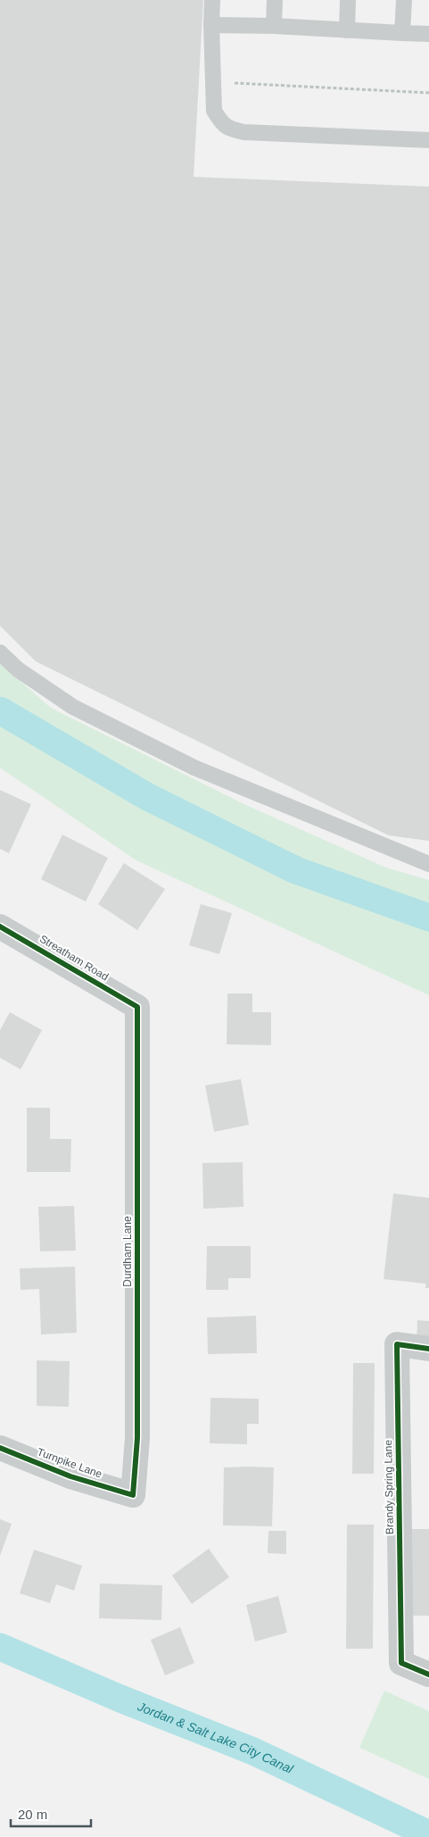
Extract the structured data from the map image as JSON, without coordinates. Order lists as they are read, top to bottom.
{
  "streets": {
    "street": [
      "Streatham Road",
      "Durdham Lane",
      "Turnpike Lane",
      "Brandy Spring Lane"
    ]
  },
  "crossings": [
    ["Streatham Road", "Durdham Lane"],
    ["Durdham Lane", "Turnpike Lane"]
  ],
  "water": ["Jordan & Salt Lake City Canal"],
  "scale_bar": "20 m"
}
